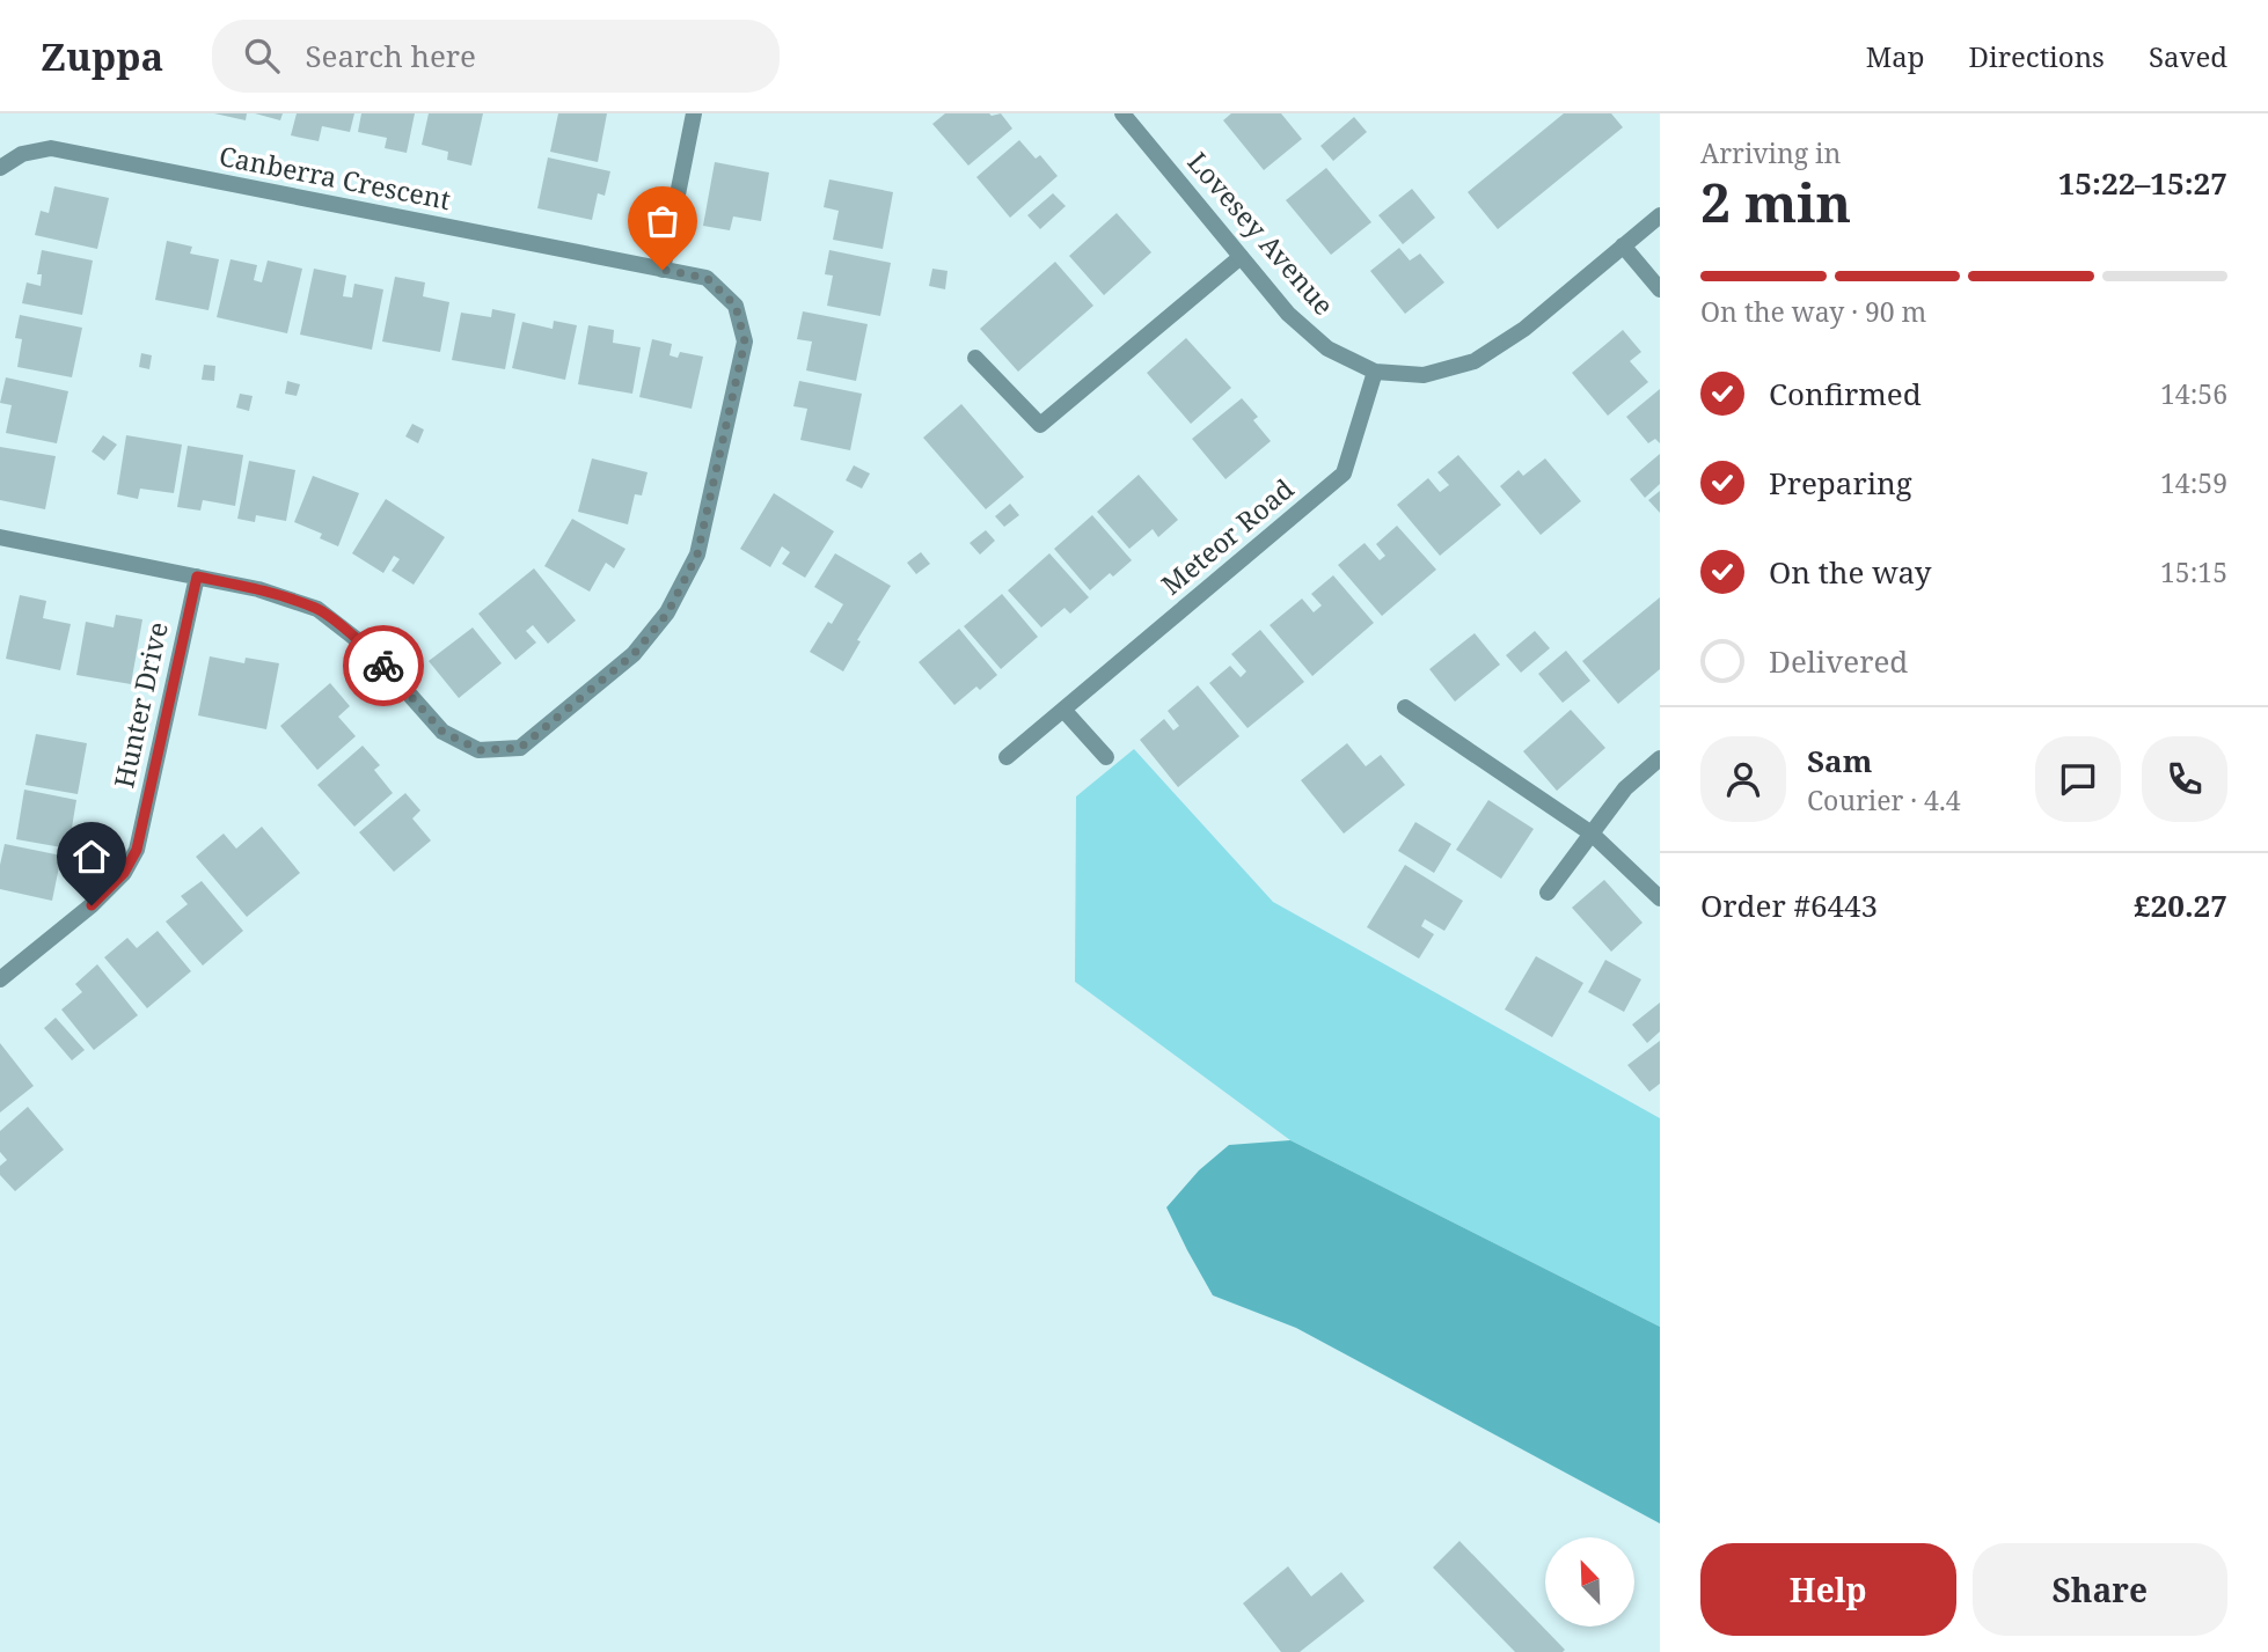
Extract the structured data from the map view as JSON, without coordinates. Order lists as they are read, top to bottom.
{
  "streets": {
    "street": [
      "Canberra Crescent",
      "Lovesey Avenue",
      "Meteor Road",
      "Hunter Drive"
    ]
  },
  "crossings": [
    ["Canberra Crescent", "Hunter Drive"],
    ["Lovesey Avenue", "Meteor Road"]
  ],
  "north": "top left",
  "page": {
    "header": "Zuppa",
    "search": "Search here",
    "nav": ["Map", "Directions", "Saved"],
    "heading": ["2 min", "Arriving in", "15:22–15:27"],
    "panel": [
      "Sam",
      "Courier · 4.4",
      "Order #6443",
      "£20.27"
    ],
    "bar": "On the way · 90 m",
    "list": [
      ["Confirmed", "14:56"],
      ["Preparing", "14:59"],
      ["On the way", "15:15"],
      "Delivered"
    ],
    "buttons": ["Help", "Share"]
  }
}
